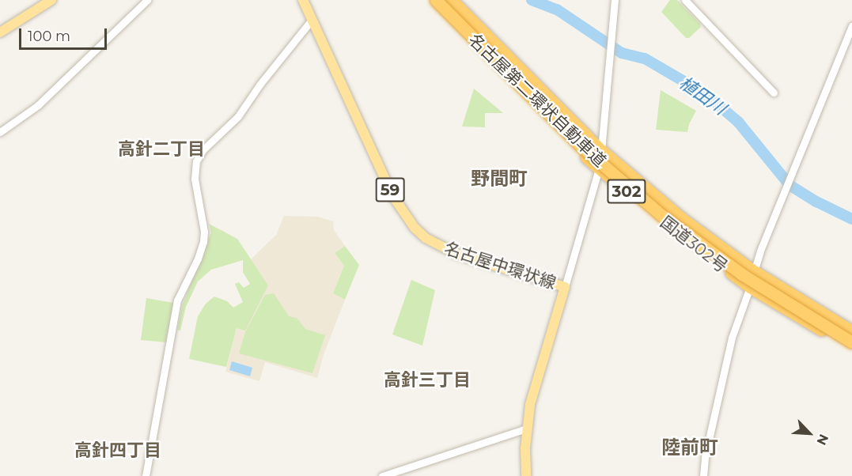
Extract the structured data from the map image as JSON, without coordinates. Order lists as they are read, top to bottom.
{
  "streets": {
    "highway": ["名古屋第二環状自動車道", "302", "国道302号"],
    "main road": ["59", "名古屋中環状線"]
  },
  "crossings": [
    ["名古屋第二環状自動車道", "国道302号"]
  ],
  "districts": [
    "高針二丁目",
    "野間町",
    "高針三丁目",
    "陸前町",
    "高針四丁目"
  ],
  "water": ["植田川"],
  "scale_bar": "100 m",
  "north": "bottom right"
}
